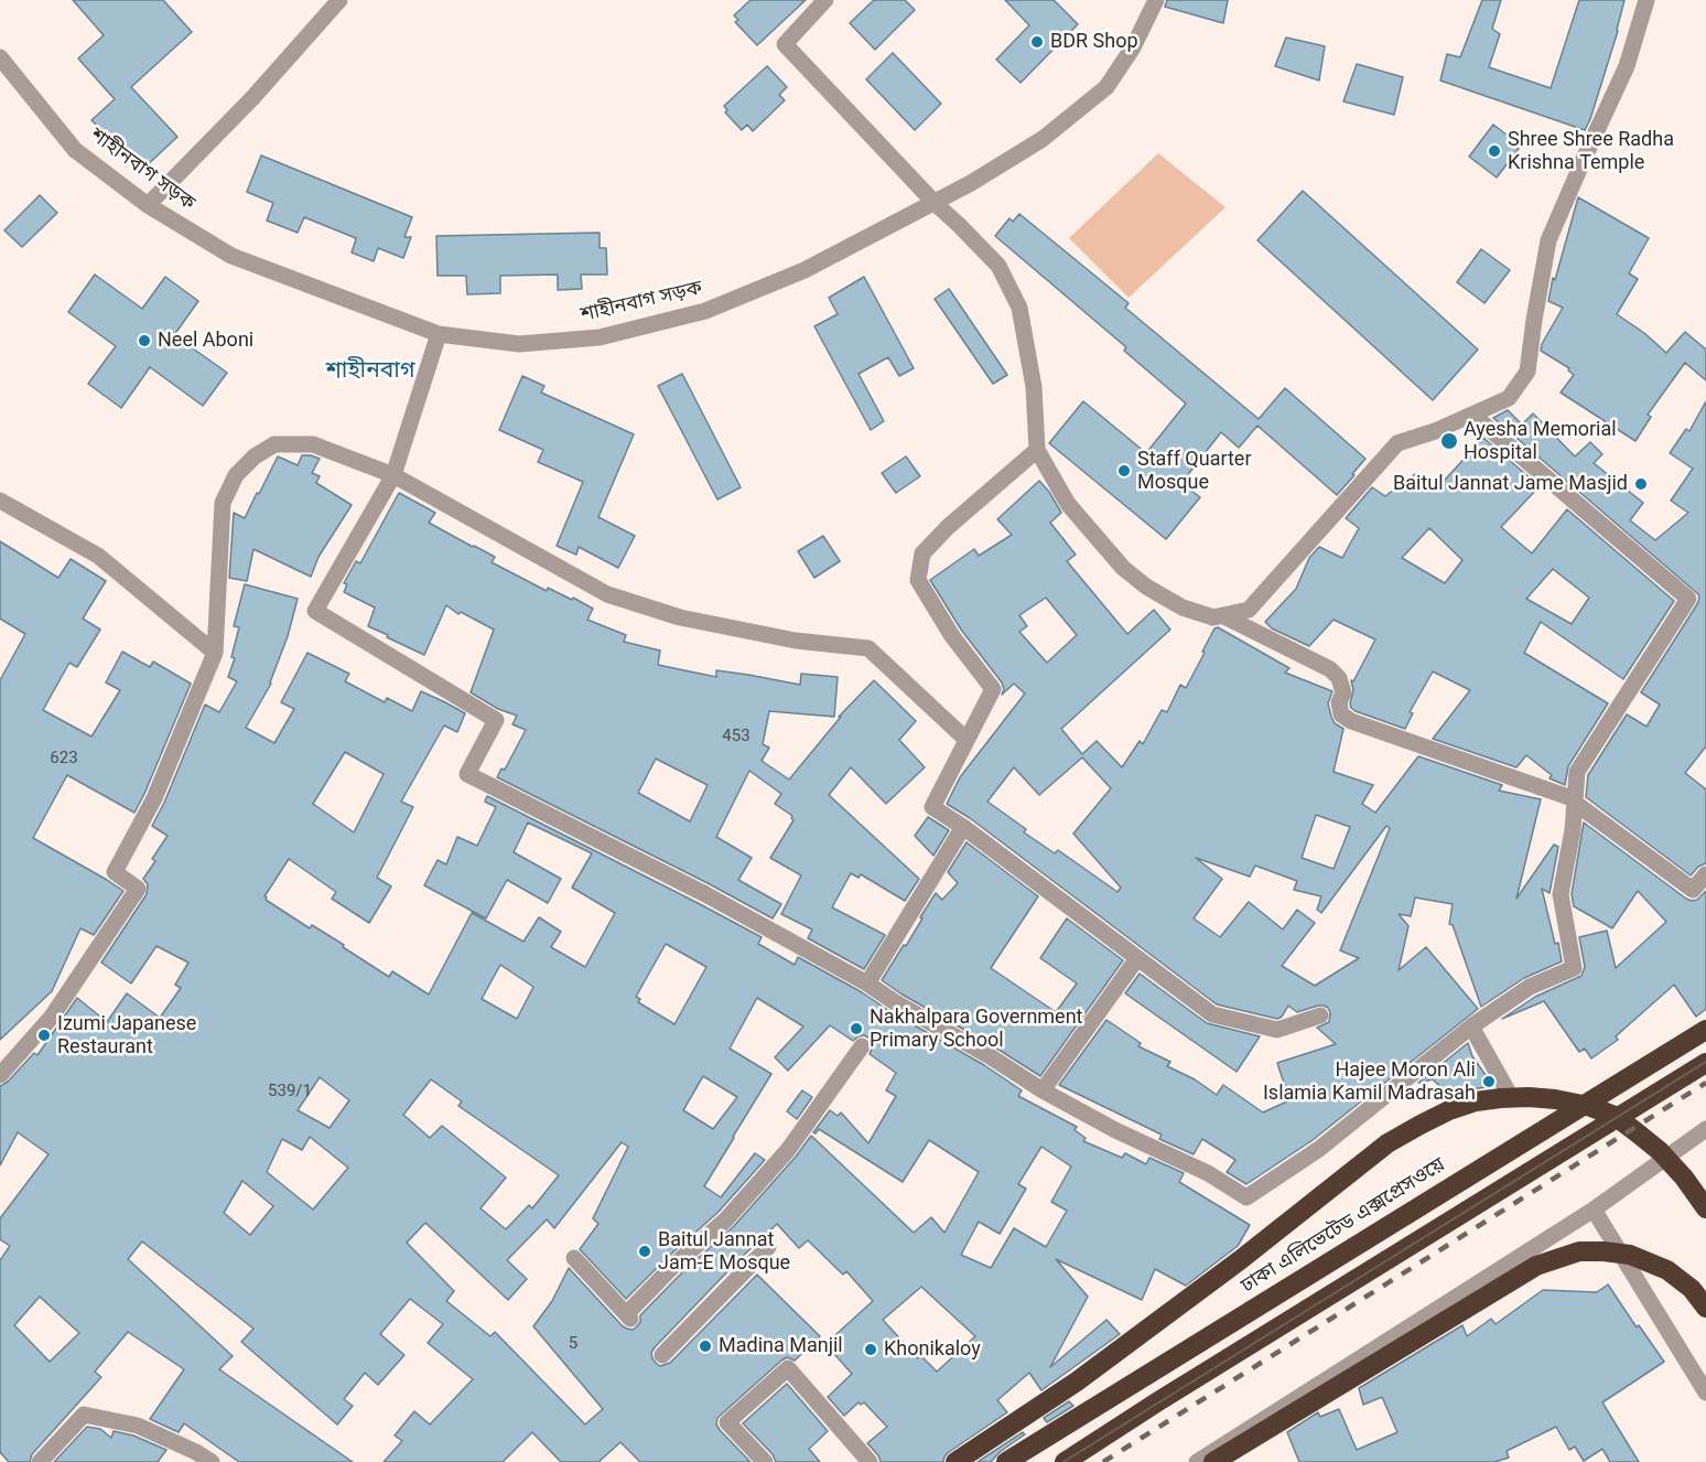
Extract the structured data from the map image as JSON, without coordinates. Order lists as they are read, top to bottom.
{
  "streets": {
    "highway": ["ঢাকা এলিভেটেড এক্সপ্রেসওয়ে"],
    "street": ["শাহীনবাগ সড়ক"]
  },
  "districts": ["শাহীনবাগ"],
  "places": [
    "BDR Shop",
    "Shree Shree Radha Krishna Temple",
    "Neel Aboni",
    "Ayesha Memorial Hospital",
    "Staff Quarter Mosque",
    "Baitul Jannat Jame Masjid",
    "Nakhalpara Government Primary School",
    "Izumi Japanese Restaurant",
    "Hajee Moron Ali Islamia Kamil Madrasah",
    "Baitul Jannat Jam-E Mosque",
    "Madina Manjil",
    "Khonikaloy"
  ],
  "house_numbers": [
    "453",
    "623",
    "539/1",
    "5"
  ]
}
